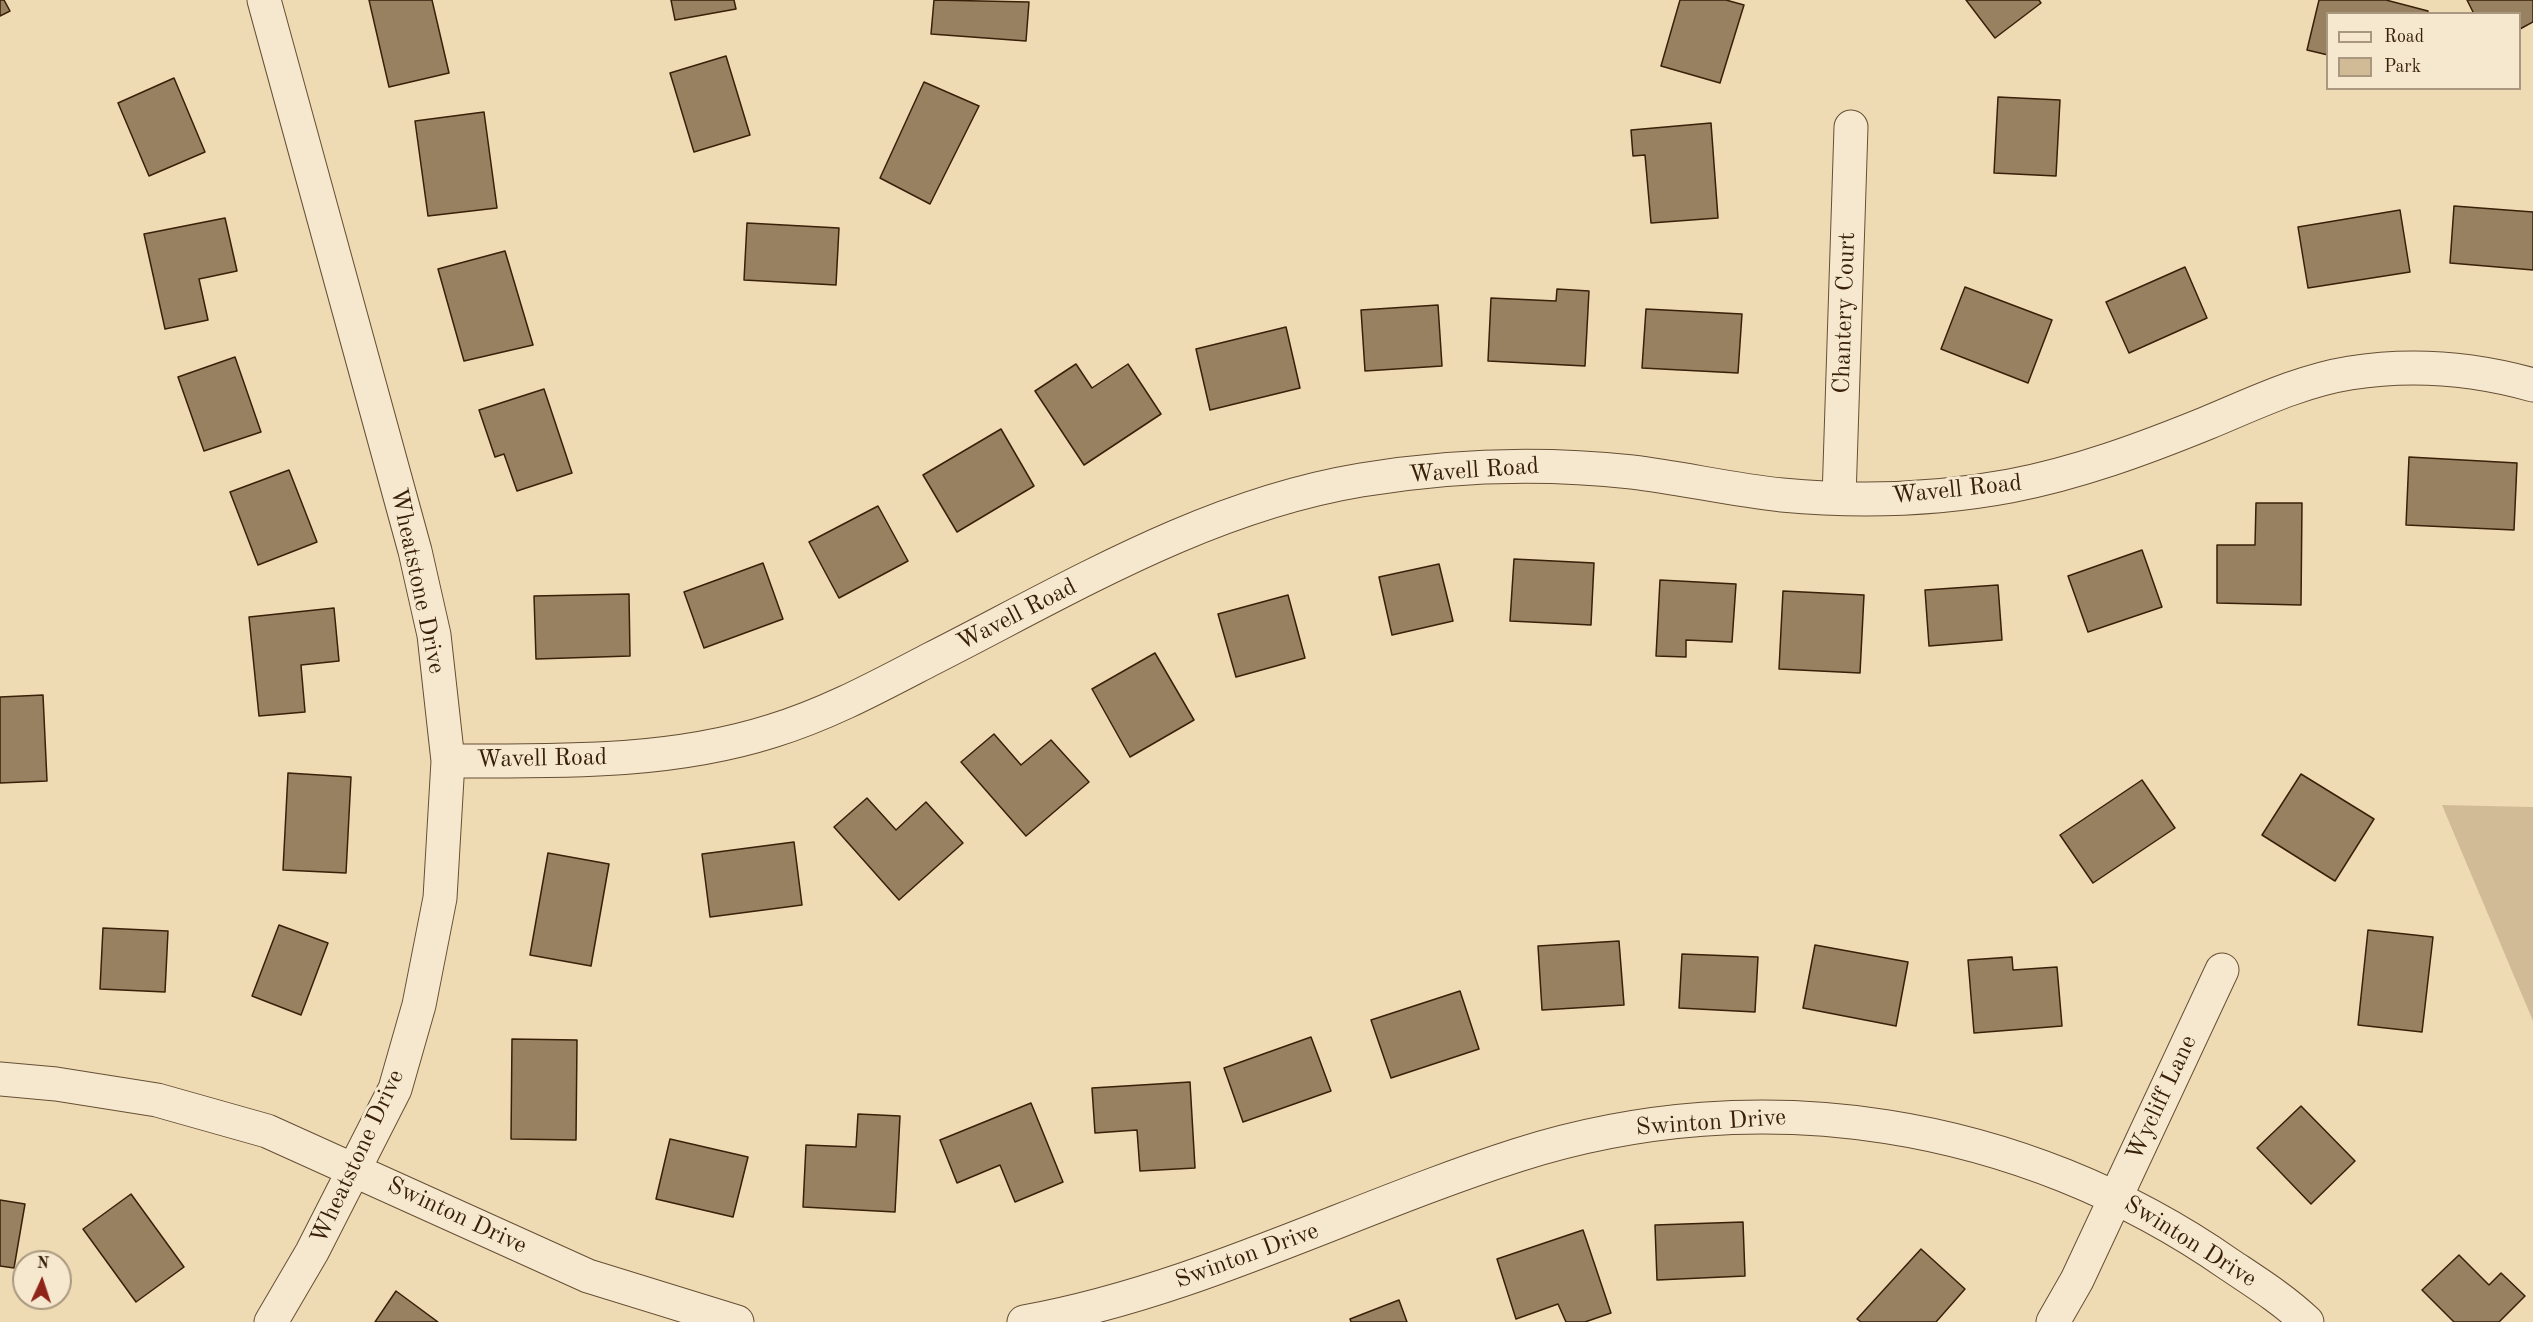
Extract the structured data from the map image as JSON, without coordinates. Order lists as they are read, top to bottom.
{
  "streets": {
    "street": [
      "Chantery Court",
      "Wavell Road",
      "Wheatstone Drive",
      "Wycliff Lane",
      "Swinton Drive"
    ]
  },
  "crossings": [
    ["Chantery Court", "Wavell Road"],
    ["Wavell Road", "Wheatstone Drive"],
    ["Wheatstone Drive", "Swinton Drive"],
    ["Wycliff Lane", "Swinton Drive"]
  ],
  "legend": ["Road", "Park"],
  "north": "top"
}
